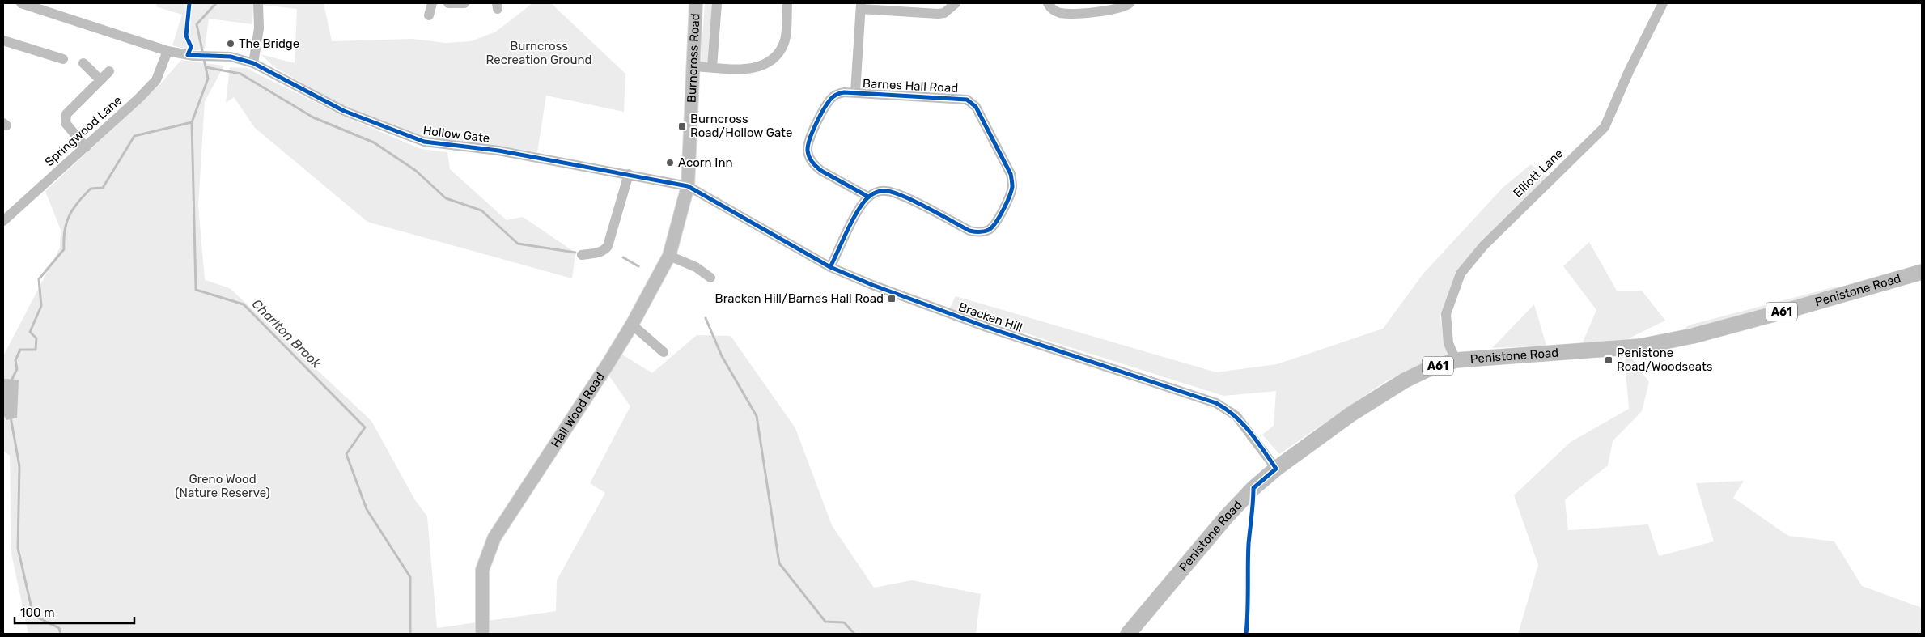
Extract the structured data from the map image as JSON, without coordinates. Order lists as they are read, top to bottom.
{
  "streets": {
    "highway": ["Penistone Road", "A61"],
    "main road": ["Burncross Road", "Hall Wood Road"],
    "street": [
      "Barnes Hall Road",
      "Springwood Lane",
      "Hollow Gate",
      "Elliott Lane",
      "Bracken Hill"
    ]
  },
  "crossings": [
    ["Burncross Road", "Hollow Gate"],
    ["Burncross Road", "Bracken Hill"],
    ["Burncross Road", "Hall Wood Road"],
    ["Springwood Lane", "Hollow Gate"],
    ["Hollow Gate", "Bracken Hill"],
    ["Hollow Gate", "Hall Wood Road"],
    ["Elliott Lane", "Penistone Road"],
    ["Penistone Road", "Bracken Hill"],
    ["Bracken Hill", "Hall Wood Road"]
  ],
  "water": ["Charlton Brook"],
  "parks": ["Burncross Recreation Ground", "Greno Wood (Nature Reserve)"],
  "places": {
    "other": ["The Bridge", "Acorn Inn"],
    "transit": ["Burncross Road/Hollow Gate", "Bracken Hill/Barnes Hall Road", "Penistone Road/Woodseats"]
  },
  "scale_bar": "100 m"
}
